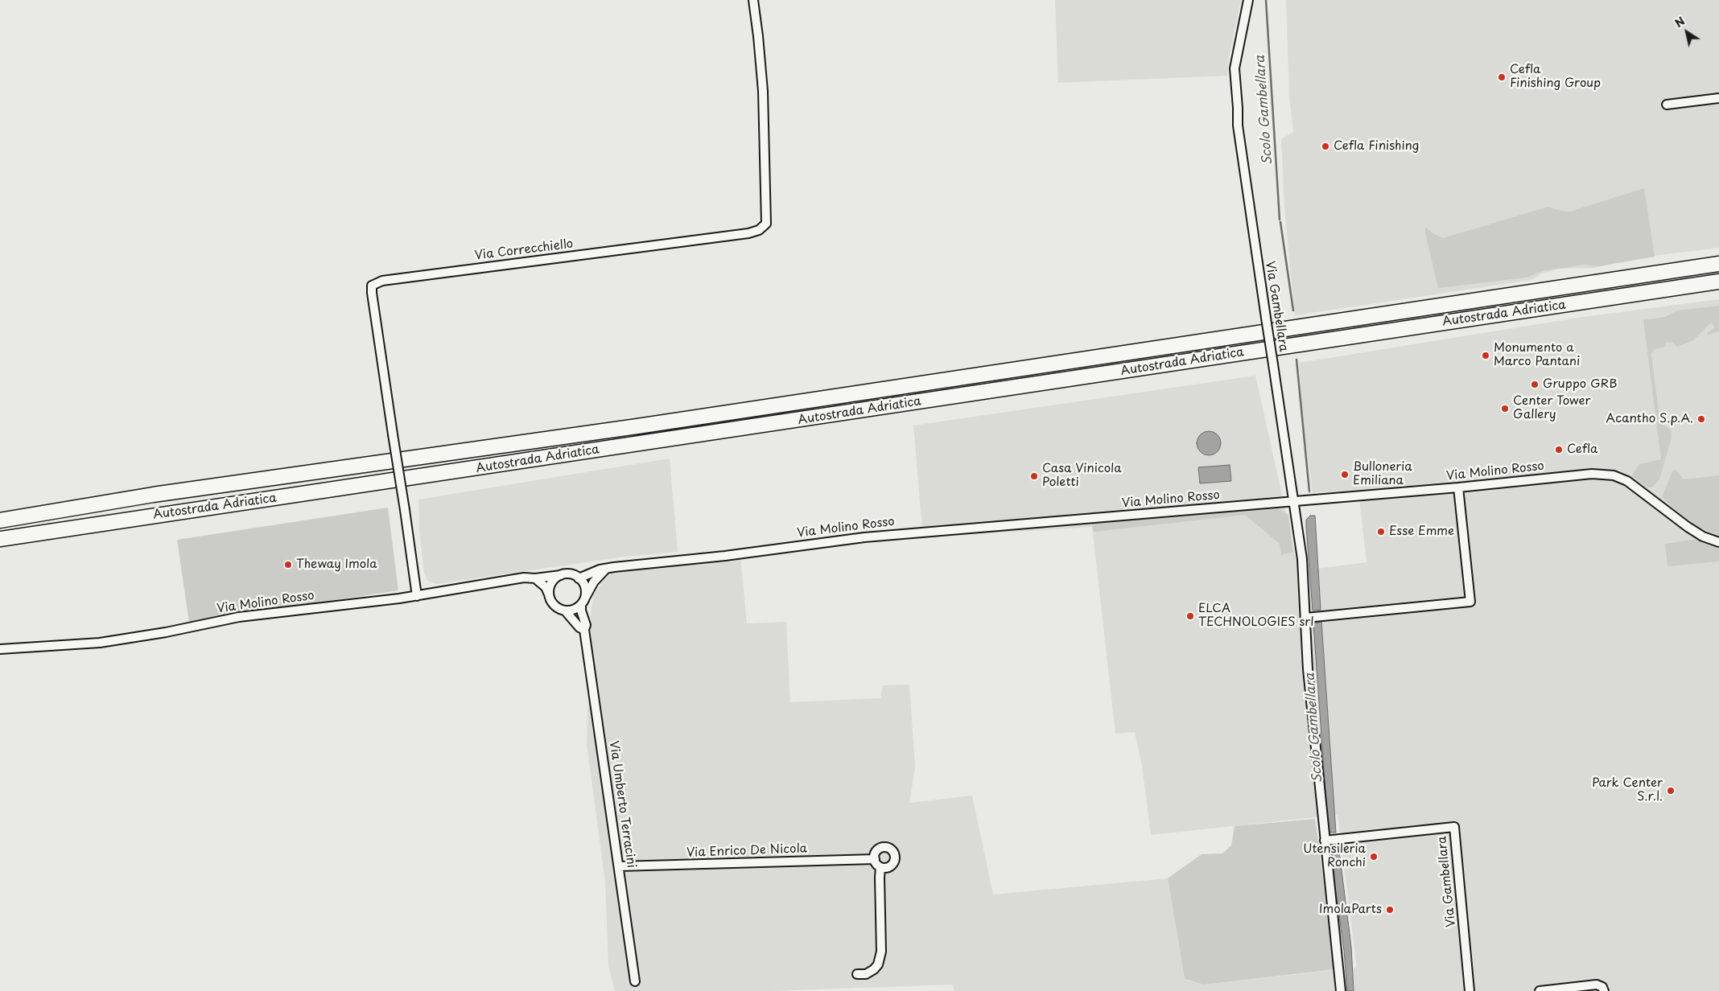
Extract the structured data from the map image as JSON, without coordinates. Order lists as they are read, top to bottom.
{
  "streets": {
    "highway": ["Autostrada Adriatica"],
    "street": [
      "Via Correcchiello",
      "Via Gambellara",
      "Via Molino Rosso",
      "Via Umberto Terracini",
      "Via Enrico De Nicola"
    ]
  },
  "crossings": [
    ["Via Correcchiello", "Via Molino Rosso"],
    ["Via Gambellara", "Via Molino Rosso"],
    ["Via Molino Rosso", "Via Umberto Terracini"],
    ["Via Umberto Terracini", "Via Enrico De Nicola"]
  ],
  "water": ["Scolo Gambellara"],
  "places": [
    "Cefla Finishing Group",
    "Cefla Finishing",
    "Monumento a Marco Pantani",
    "Gruppo GRB",
    "Center Tower Gallery",
    "Acantho S.p.A.",
    "Cefla",
    "Bulloneria Emiliana",
    "Casa Vinicola Poletti",
    "Esse Emme",
    "Theway Imola",
    "ELCA TECHNOLOGIES srl",
    "Park Center S.r.l.",
    "Utensileria Ronchi",
    "ImolaParts"
  ],
  "north": "top left"
}
